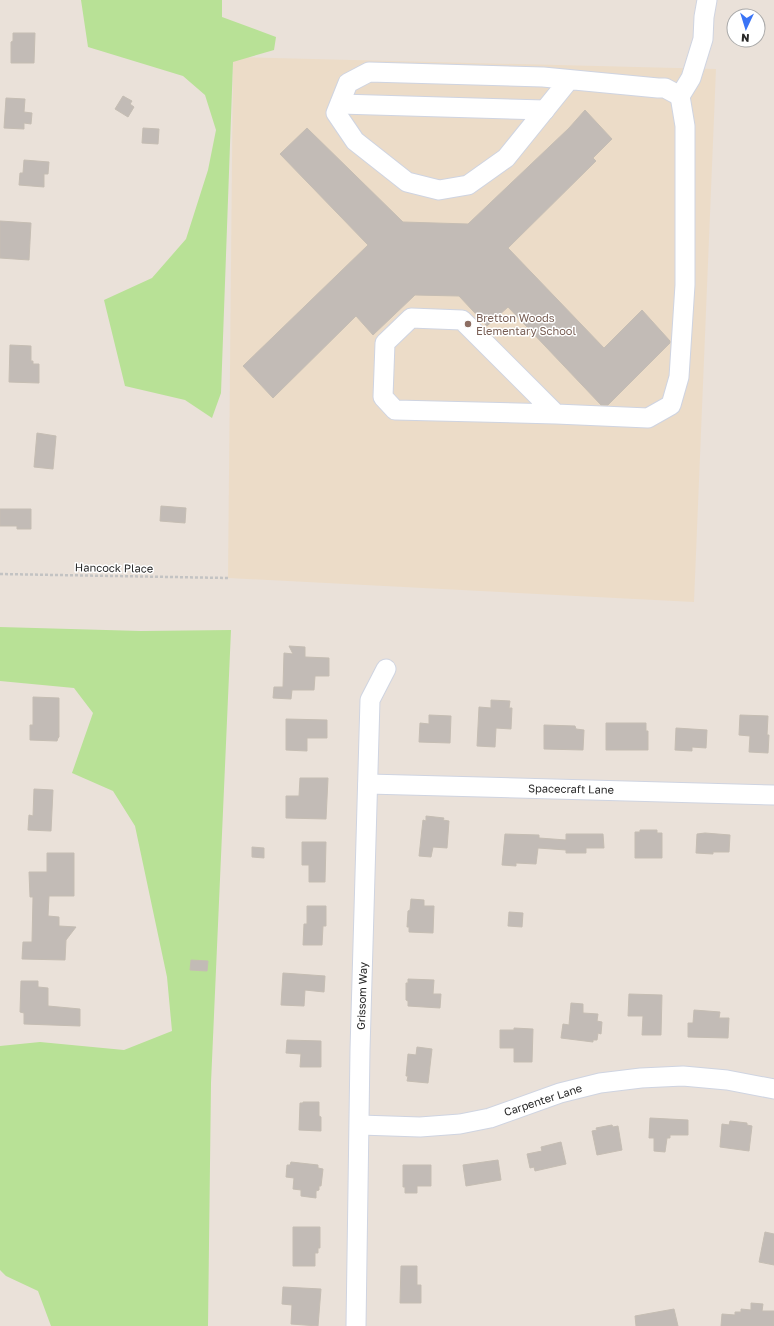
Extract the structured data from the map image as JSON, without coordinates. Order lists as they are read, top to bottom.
{
  "streets": {
    "street": ["Spacecraft Lane", "Grissom Way", "Carpenter Lane"],
    "path": ["Hancock Place"]
  },
  "crossings": [
    ["Spacecraft Lane", "Grissom Way"],
    ["Grissom Way", "Carpenter Lane"]
  ],
  "places": ["Bretton Woods Elementary School"],
  "north": "bottom"
}
